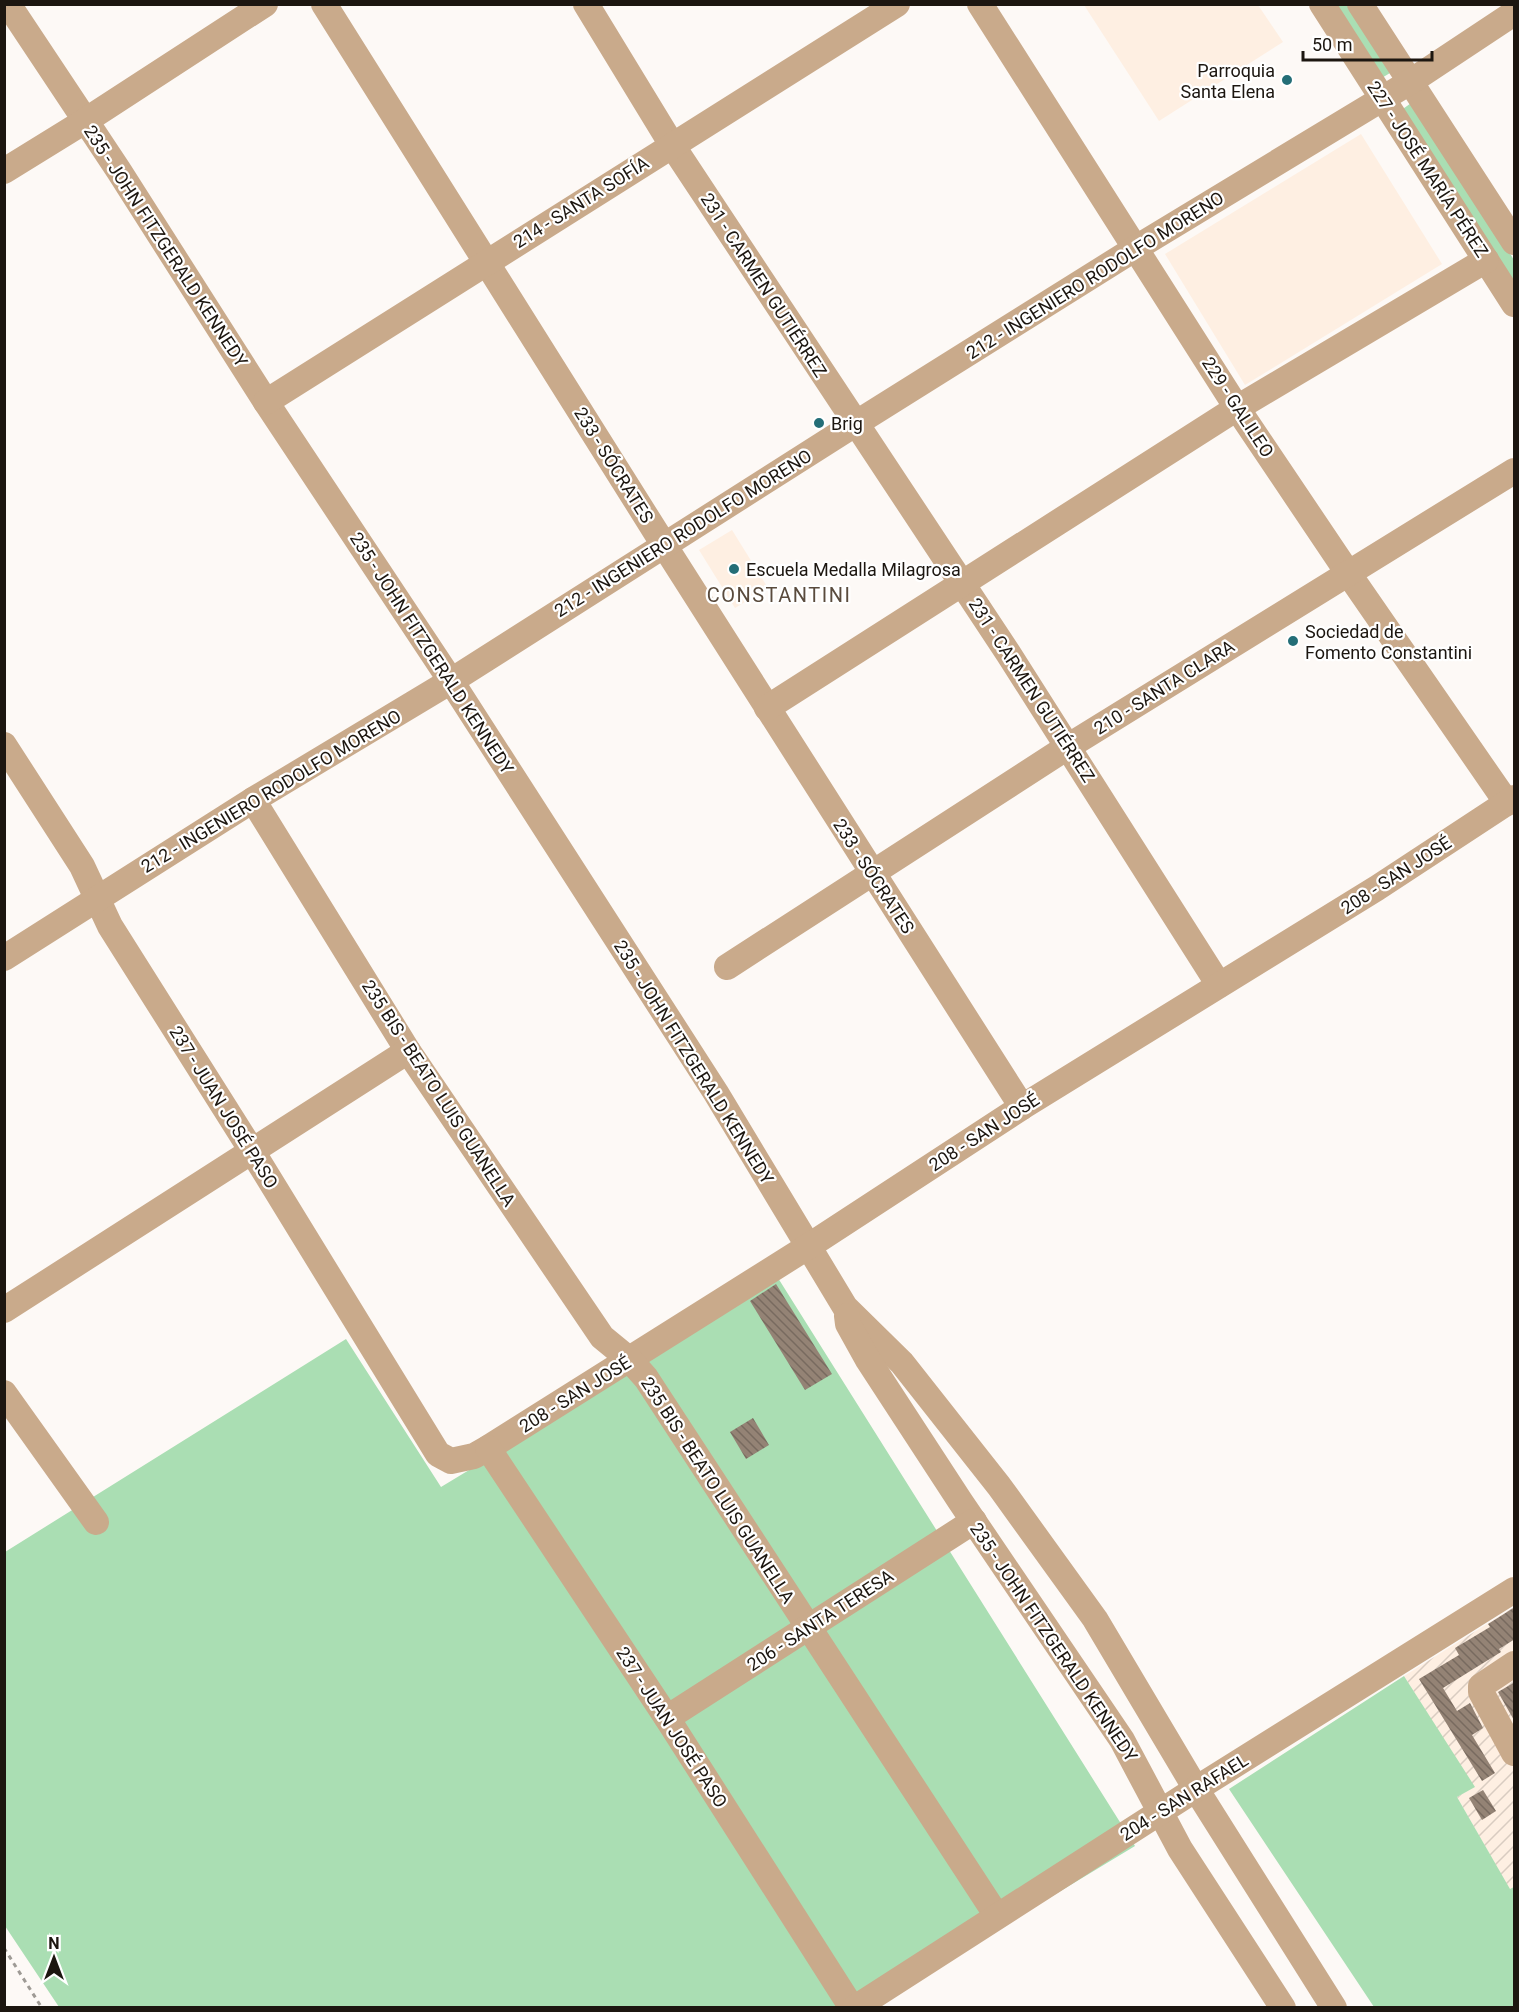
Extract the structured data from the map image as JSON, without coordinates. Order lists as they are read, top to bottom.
{
  "streets": {
    "street": [
      "227 - JOSÉ MARÍA PÉREZ",
      "214 - SANTA SOFÍA",
      "235 - JOHN FITZGERALD KENNEDY",
      "212 - INGENIERO RODOLFO MORENO",
      "231 - CARMEN GUTIÉRREZ",
      "229 - GALILEO",
      "233 - SÓCRATES",
      "210 - SANTA CLARA",
      "208 - SAN JOSÉ",
      "235 BIS - BEATO LUIS GUANELLA",
      "237 - JUAN JOSÉ PASO",
      "206 - SANTA TERESA",
      "204 - SAN RAFAEL"
    ]
  },
  "crossings": [
    ["227 - JOSÉ MARÍA PÉREZ", "212 - INGENIERO RODOLFO MORENO"],
    ["214 - SANTA SOFÍA", "235 - JOHN FITZGERALD KENNEDY"],
    ["214 - SANTA SOFÍA", "231 - CARMEN GUTIÉRREZ"],
    ["214 - SANTA SOFÍA", "233 - SÓCRATES"],
    ["235 - JOHN FITZGERALD KENNEDY", "212 - INGENIERO RODOLFO MORENO"],
    ["235 - JOHN FITZGERALD KENNEDY", "208 - SAN JOSÉ"],
    ["235 - JOHN FITZGERALD KENNEDY", "206 - SANTA TERESA"],
    ["235 - JOHN FITZGERALD KENNEDY", "204 - SAN RAFAEL"],
    ["212 - INGENIERO RODOLFO MORENO", "231 - CARMEN GUTIÉRREZ"],
    ["212 - INGENIERO RODOLFO MORENO", "229 - GALILEO"],
    ["212 - INGENIERO RODOLFO MORENO", "233 - SÓCRATES"],
    ["212 - INGENIERO RODOLFO MORENO", "235 BIS - BEATO LUIS GUANELLA"],
    ["212 - INGENIERO RODOLFO MORENO", "237 - JUAN JOSÉ PASO"],
    ["231 - CARMEN GUTIÉRREZ", "210 - SANTA CLARA"],
    ["231 - CARMEN GUTIÉRREZ", "208 - SAN JOSÉ"],
    ["229 - GALILEO", "210 - SANTA CLARA"],
    ["229 - GALILEO", "208 - SAN JOSÉ"],
    ["233 - SÓCRATES", "210 - SANTA CLARA"],
    ["233 - SÓCRATES", "208 - SAN JOSÉ"],
    ["208 - SAN JOSÉ", "235 BIS - BEATO LUIS GUANELLA"],
    ["208 - SAN JOSÉ", "237 - JUAN JOSÉ PASO"],
    ["235 BIS - BEATO LUIS GUANELLA", "206 - SANTA TERESA"],
    ["235 BIS - BEATO LUIS GUANELLA", "204 - SAN RAFAEL"],
    ["237 - JUAN JOSÉ PASO", "206 - SANTA TERESA"],
    ["237 - JUAN JOSÉ PASO", "204 - SAN RAFAEL"]
  ],
  "districts": ["CONSTANTINI"],
  "places": [
    "Parroquia Santa Elena",
    "Brig",
    "Escuela Medalla Milagrosa",
    "Sociedad de Fomento Constantini"
  ],
  "scale_bar": "50 m",
  "north": "top"
}
